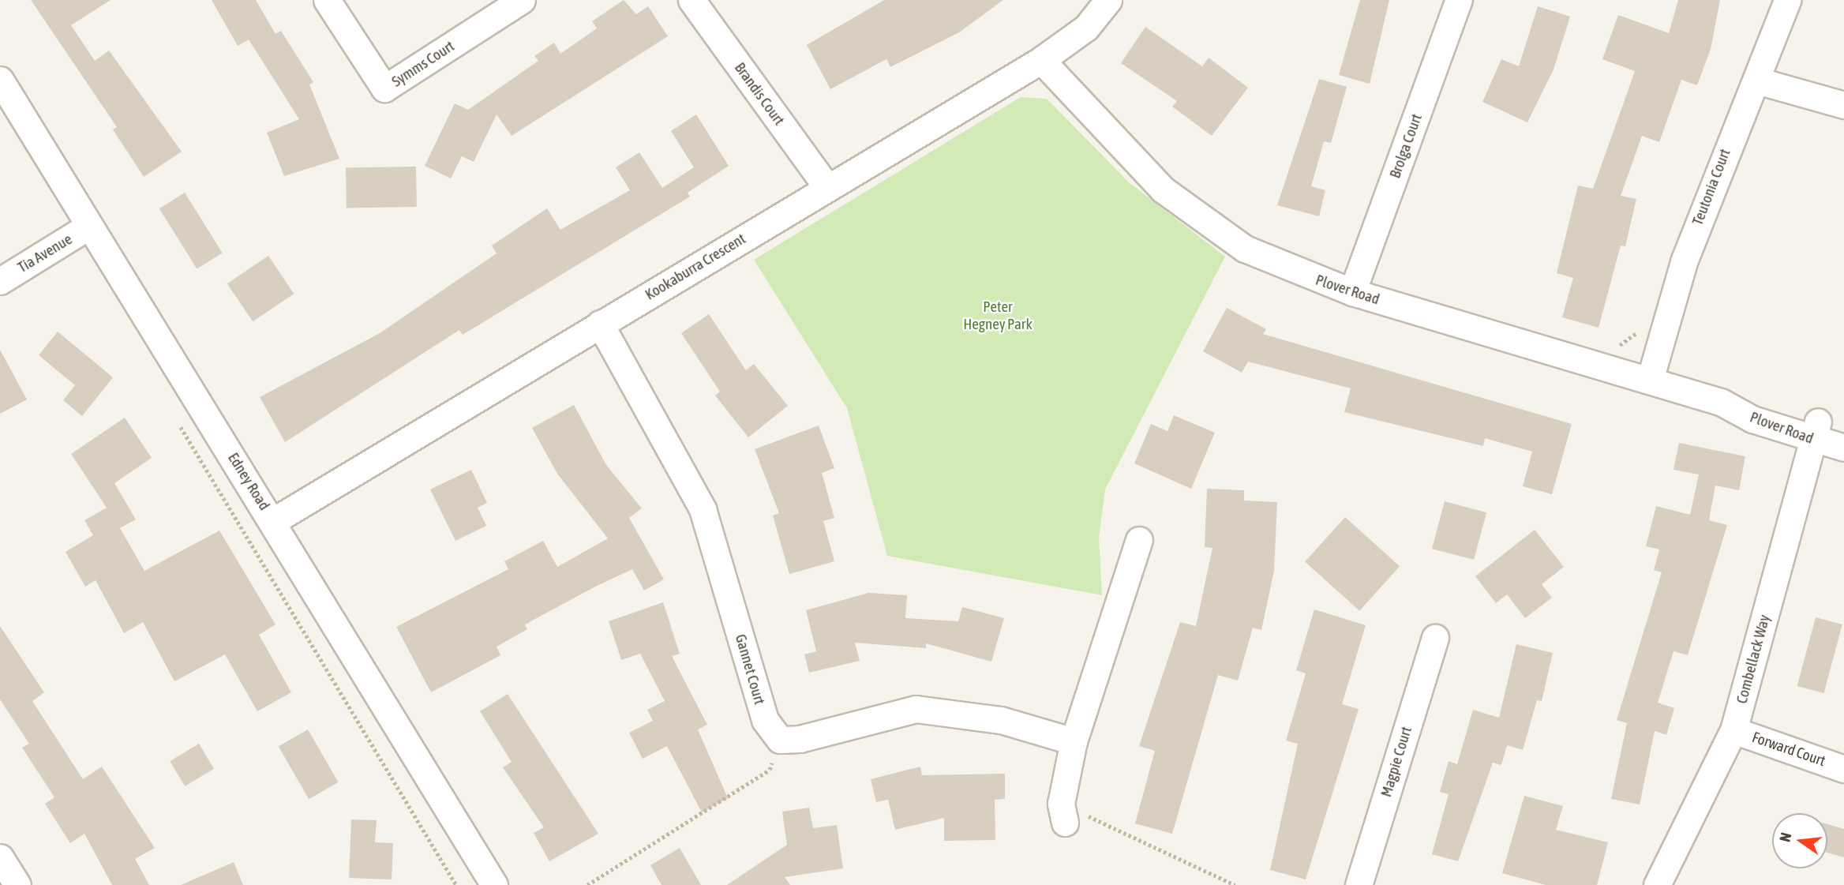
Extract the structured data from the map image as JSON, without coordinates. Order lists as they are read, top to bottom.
{
  "streets": {
    "street": [
      "Symms Court",
      "Brandis Court",
      "Brolga Court",
      "Teutonia Court",
      "Tia Avenue",
      "Kookaburra Crescent",
      "Plover Road",
      "Edney Road",
      "Combellack Way",
      "Gannet Court",
      "Forward Court",
      "Magpie Court"
    ]
  },
  "crossings": [
    ["Brandis Court", "Kookaburra Crescent"],
    ["Brolga Court", "Plover Road"],
    ["Teutonia Court", "Plover Road"],
    ["Tia Avenue", "Edney Road"],
    ["Kookaburra Crescent", "Plover Road"],
    ["Kookaburra Crescent", "Edney Road"],
    ["Kookaburra Crescent", "Gannet Court"],
    ["Plover Road", "Combellack Way"],
    ["Combellack Way", "Forward Court"]
  ],
  "parks": ["Peter Hegney Park"],
  "north": "left"
}
